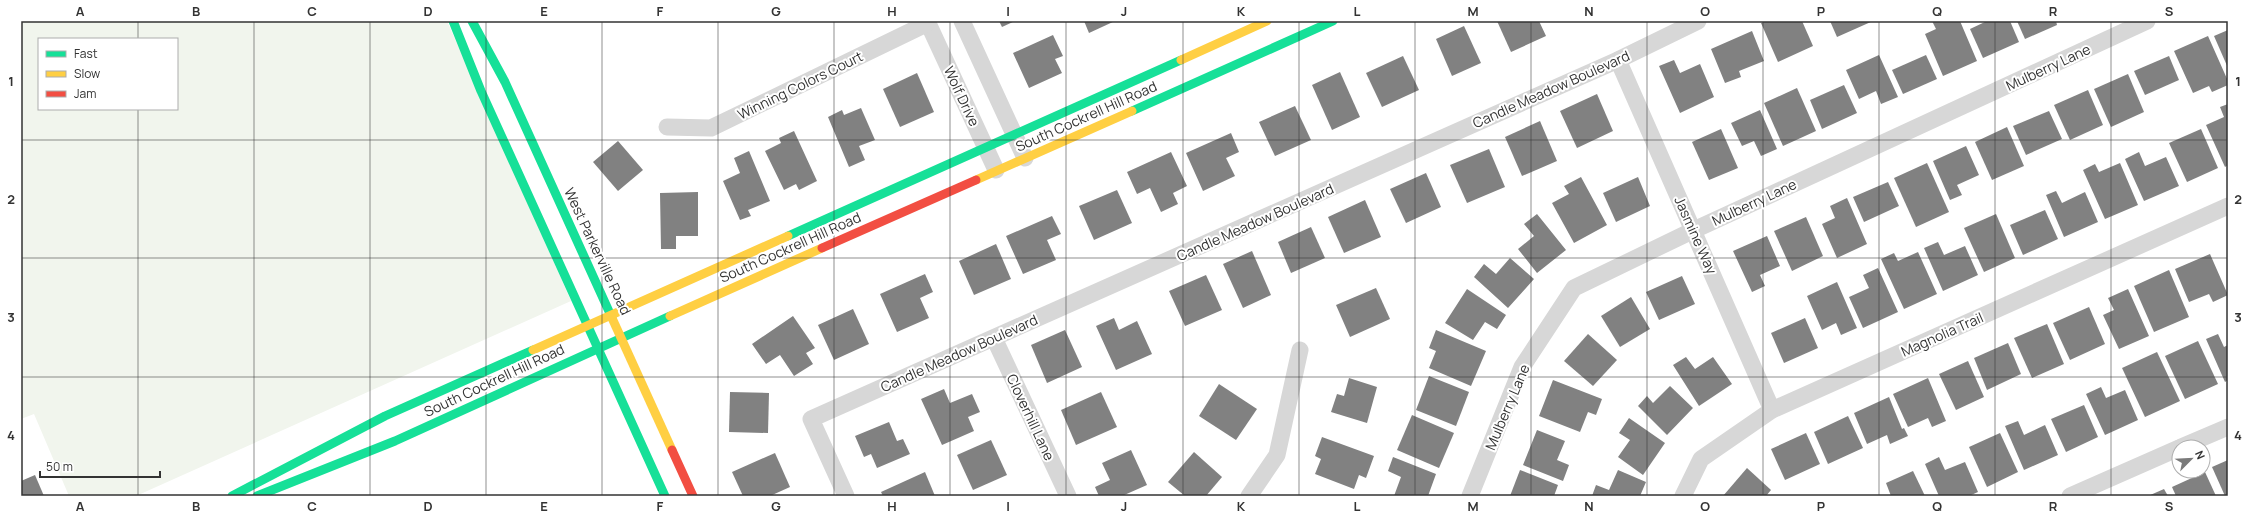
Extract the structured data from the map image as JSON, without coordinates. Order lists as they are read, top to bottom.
{
  "streets": {
    "main road": ["South Cockrell Hill Road", "West Parkerville Road"],
    "street": [
      "Mulberry Lane",
      "Winning Colors Court",
      "Candle Meadow Boulevard",
      "Wolf Drive",
      "Jasmine Way",
      "Magnolia Trail",
      "Cloverhill Lane"
    ]
  },
  "crossings": [
    ["Mulberry Lane", "Jasmine Way"],
    ["Winning Colors Court", "Wolf Drive"],
    ["Candle Meadow Boulevard", "Jasmine Way"],
    ["Candle Meadow Boulevard", "Cloverhill Lane"],
    ["Wolf Drive", "South Cockrell Hill Road"],
    ["South Cockrell Hill Road", "West Parkerville Road"],
    ["Jasmine Way", "Magnolia Trail"]
  ],
  "legend": ["Fast", "Slow", "Jam"],
  "scale_bar": "50 m",
  "north": "top right",
  "grid": {
    "columns": [
      "A",
      "B",
      "C",
      "D",
      "E",
      "F",
      "G",
      "H",
      "I",
      "J",
      "K",
      "L",
      "M",
      "N",
      "O",
      "P",
      "Q",
      "R",
      "S"
    ],
    "rows": [
      "1",
      "2",
      "3",
      "4"
    ]
  }
}
